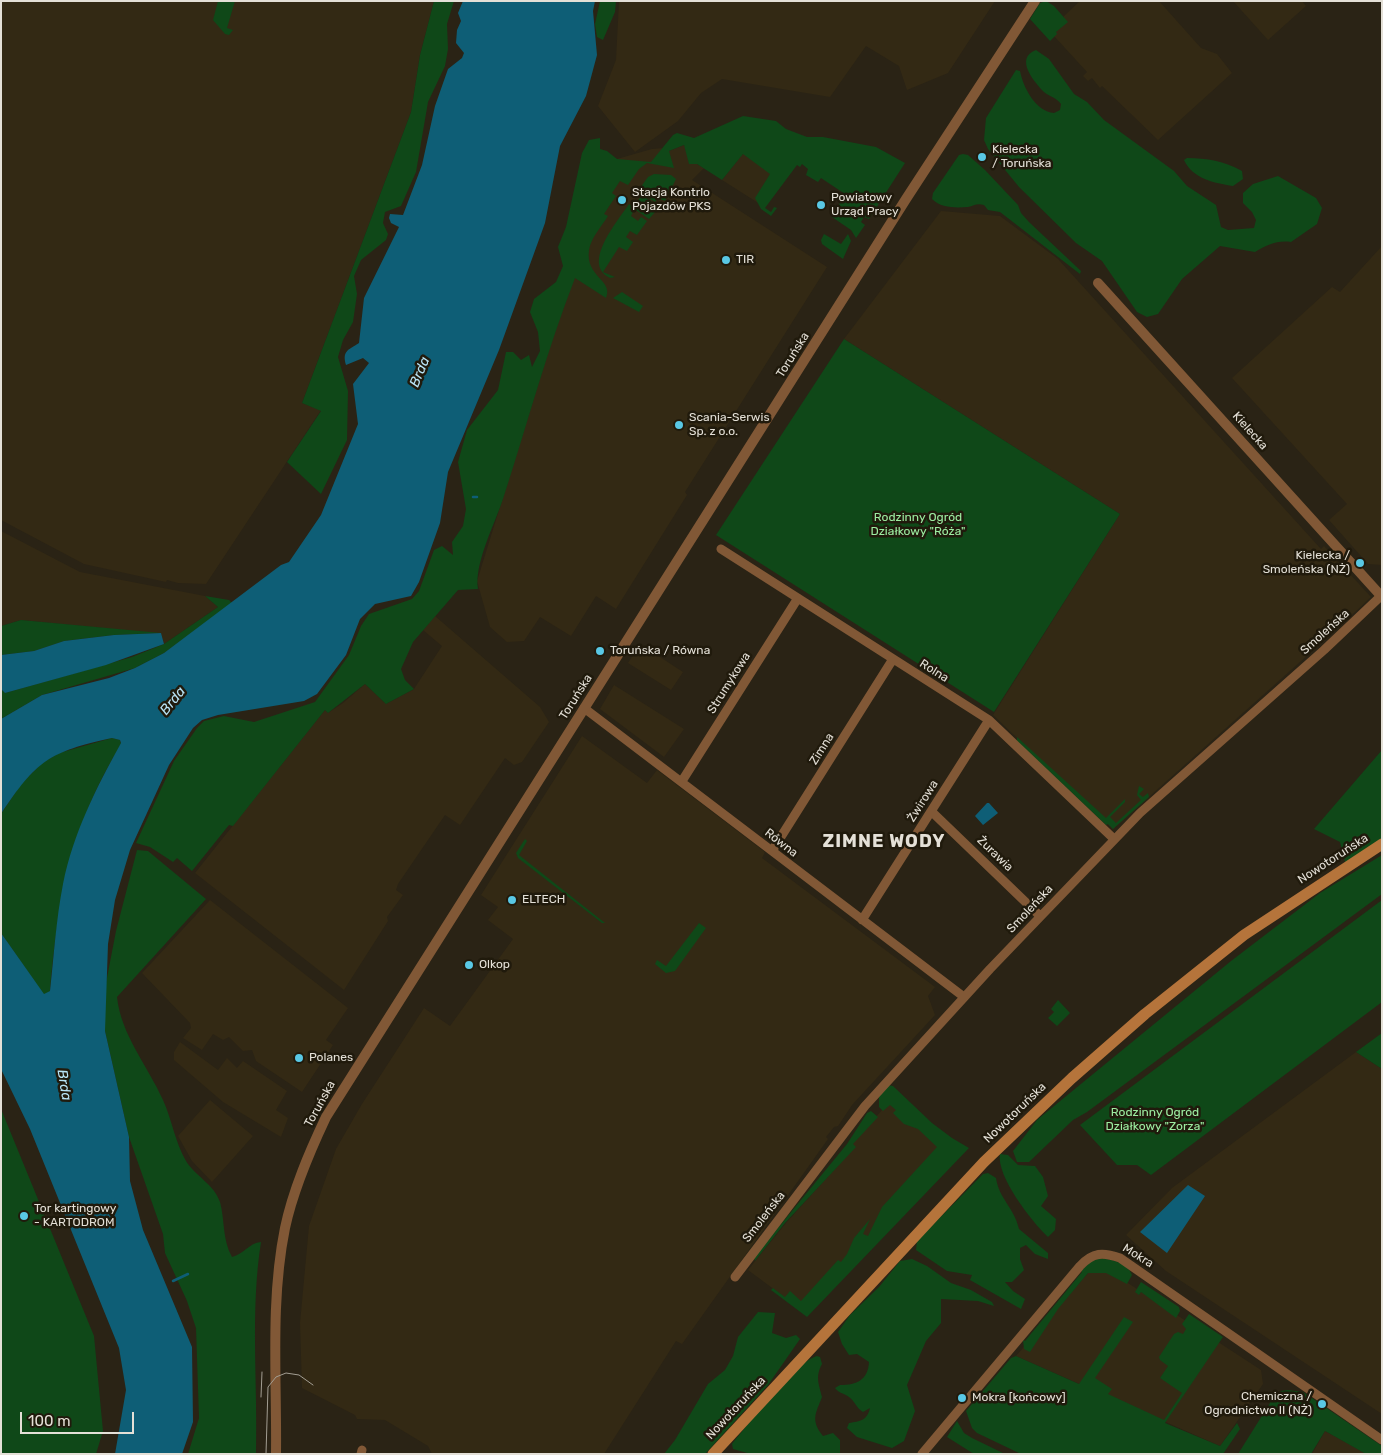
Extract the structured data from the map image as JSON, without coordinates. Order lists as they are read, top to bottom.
{
  "streets": {
    "main road": ["Nowotoruńska"],
    "street": [
      "Toruńska",
      "Kielecka",
      "Smoleńska",
      "Rolna",
      "Strumykowa",
      "Zimna",
      "Żwirowa",
      "Równa",
      "Żurawia",
      "Mokra"
    ]
  },
  "crossings": [
    ["Toruńska", "Równa"],
    ["Kielecka", "Smoleńska"],
    ["Smoleńska", "Rolna"],
    ["Smoleńska", "Równa"],
    ["Smoleńska", "Żurawia"],
    ["Rolna", "Strumykowa"],
    ["Rolna", "Zimna"],
    ["Rolna", "Żwirowa"],
    ["Strumykowa", "Równa"],
    ["Zimna", "Równa"],
    ["Żwirowa", "Równa"],
    ["Żwirowa", "Żurawia"]
  ],
  "districts": ["ZIMNE WODY"],
  "water": ["Brda"],
  "parks": ["Rodzinny Ogród Działkowy \"Róża\"", "Rodzinny Ogród Działkowy \"Zorza\""],
  "places": [
    "Kielecka / Toruńska",
    "Stacja Kontrlo Pojazdów PKS",
    "Powiatowy Urząd Pracy",
    "TIR",
    "Scania-Serwis Sp. z o.o.",
    "Kielecka / Smoleńska (NŻ)",
    "Toruńska / Równa",
    "ELTECH",
    "Olkop",
    "Polanes",
    "Tor kartingowy - KARTODROM",
    "Mokra [końcowy]",
    "Chemiczna / Ogrodnictwo II (NŻ)"
  ],
  "scale_bar": "100 m"
}
